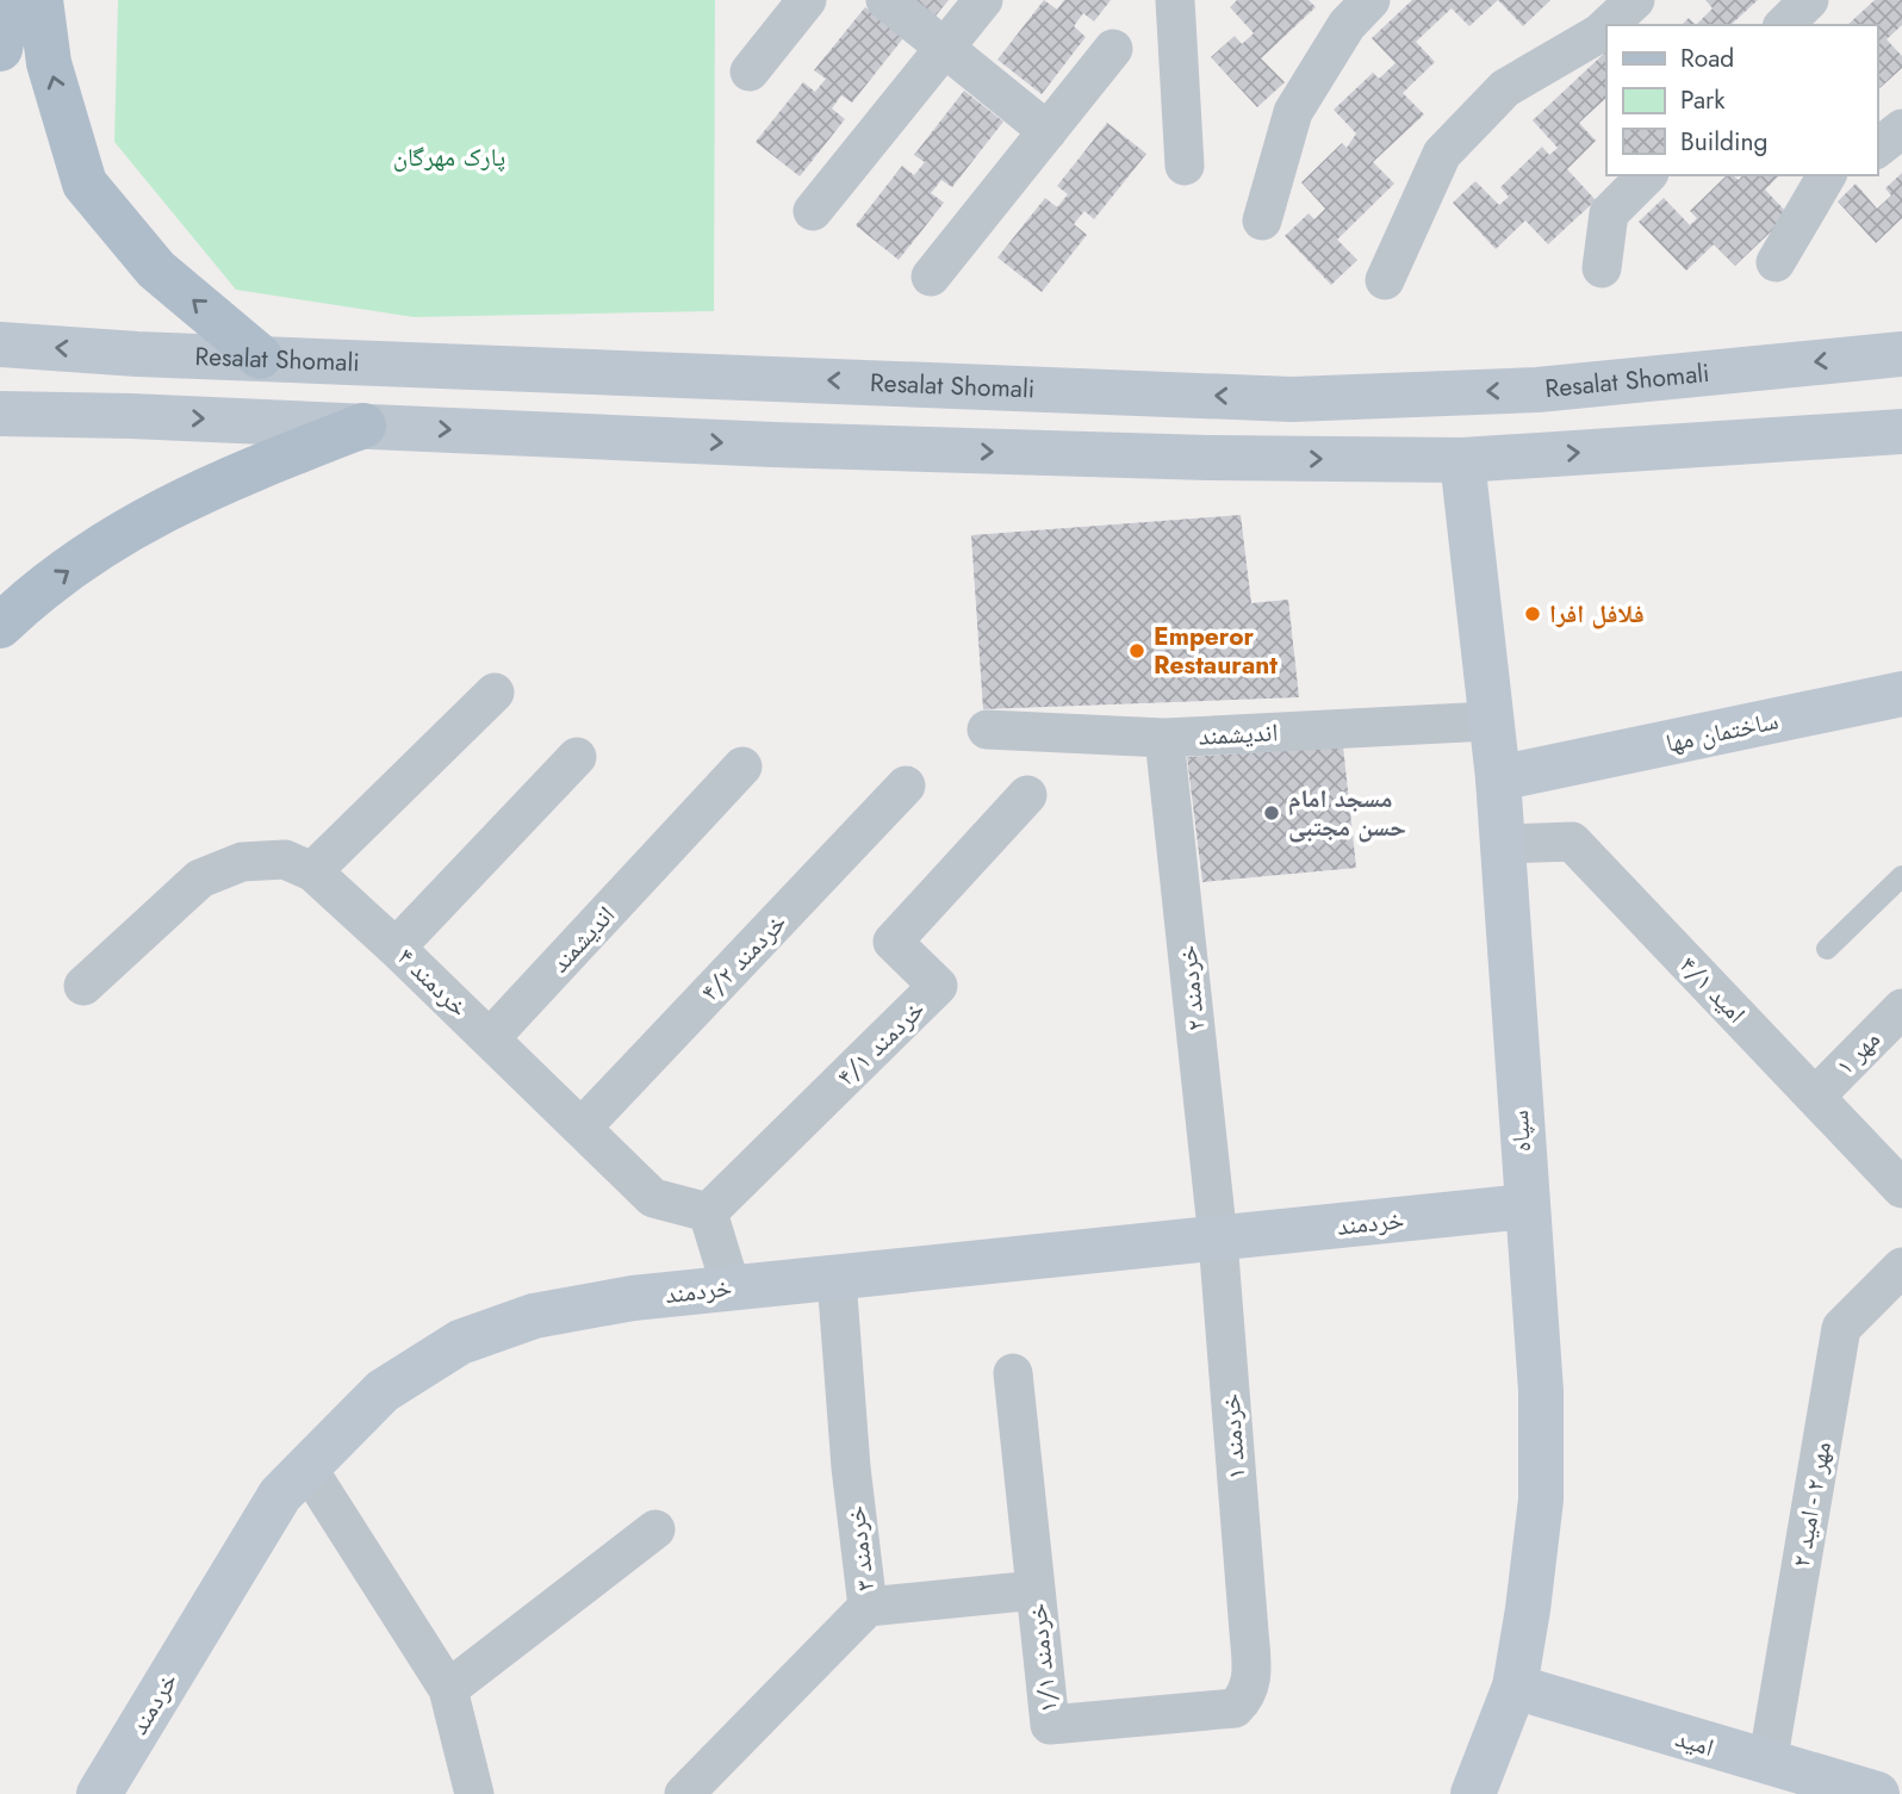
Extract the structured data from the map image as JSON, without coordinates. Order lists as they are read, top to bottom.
{
  "streets": {
    "main road": [
      "Resalat Shomali",
      "ساختمان مها",
      "سپاه",
      "خردمند",
      "امید"
    ],
    "street": [
      "اندیشمند",
      "خردمند ۴/۲",
      "خردمند ۴",
      "خردمند ۲",
      "امید ۴/۱",
      "خردمند ۴/۱",
      "مهر ۱",
      "خردمند ۱",
      "مهر ۲ - امید ۲",
      "خردمند ۳",
      "خردمند ۱/۱"
    ]
  },
  "crossings": [
    ["ساختمان مها", "سپاه"],
    ["اندیشمند", "خردمند ۴"],
    ["اندیشمند", "خردمند ۲"],
    ["اندیشمند", "سپاه"],
    ["خردمند ۴/۲", "خردمند ۴"],
    ["خردمند ۴", "خردمند ۴/۱"],
    ["خردمند ۲", "خردمند"],
    ["خردمند ۲", "خردمند ۱"],
    ["امید ۴/۱", "مهر ۱"],
    ["امید ۴/۱", "سپاه"],
    ["سپاه", "خردمند"],
    ["سپاه", "امید"],
    ["خردمند", "خردمند ۱"],
    ["خردمند", "خردمند ۳"],
    ["خردمند ۱", "خردمند ۱/۱"],
    ["مهر ۲ - امید ۲", "امید"]
  ],
  "parks": ["پارک مهرگان"],
  "places": ["فلافل افرا", "Emperor Restaurant", "مسجد امام حسن مجتبی"],
  "legend": ["Road", "Park", "Building"]
}
